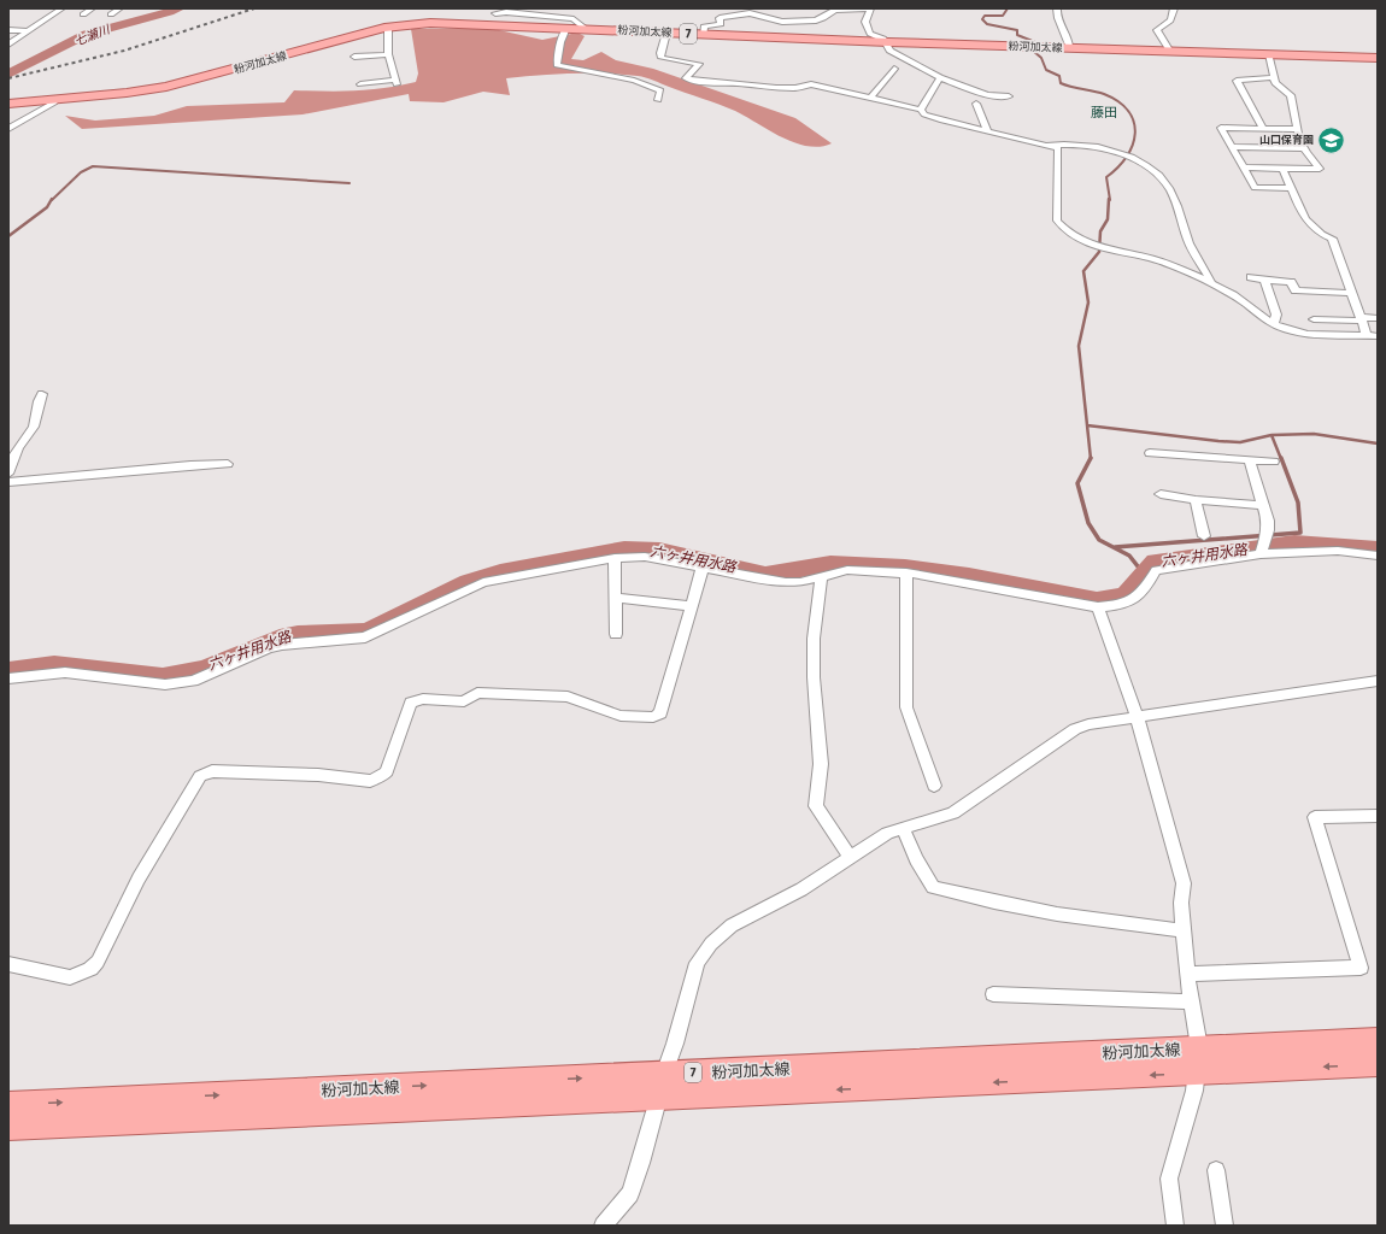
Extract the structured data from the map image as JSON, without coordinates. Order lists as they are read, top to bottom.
{
  "streets": {
    "main road": ["粉河加太線", "7"]
  },
  "districts": ["藤田"],
  "water": ["七瀬川", "六ヶ井用水路"],
  "places": {
    "school or university": ["山口保育園"]
  }
}
